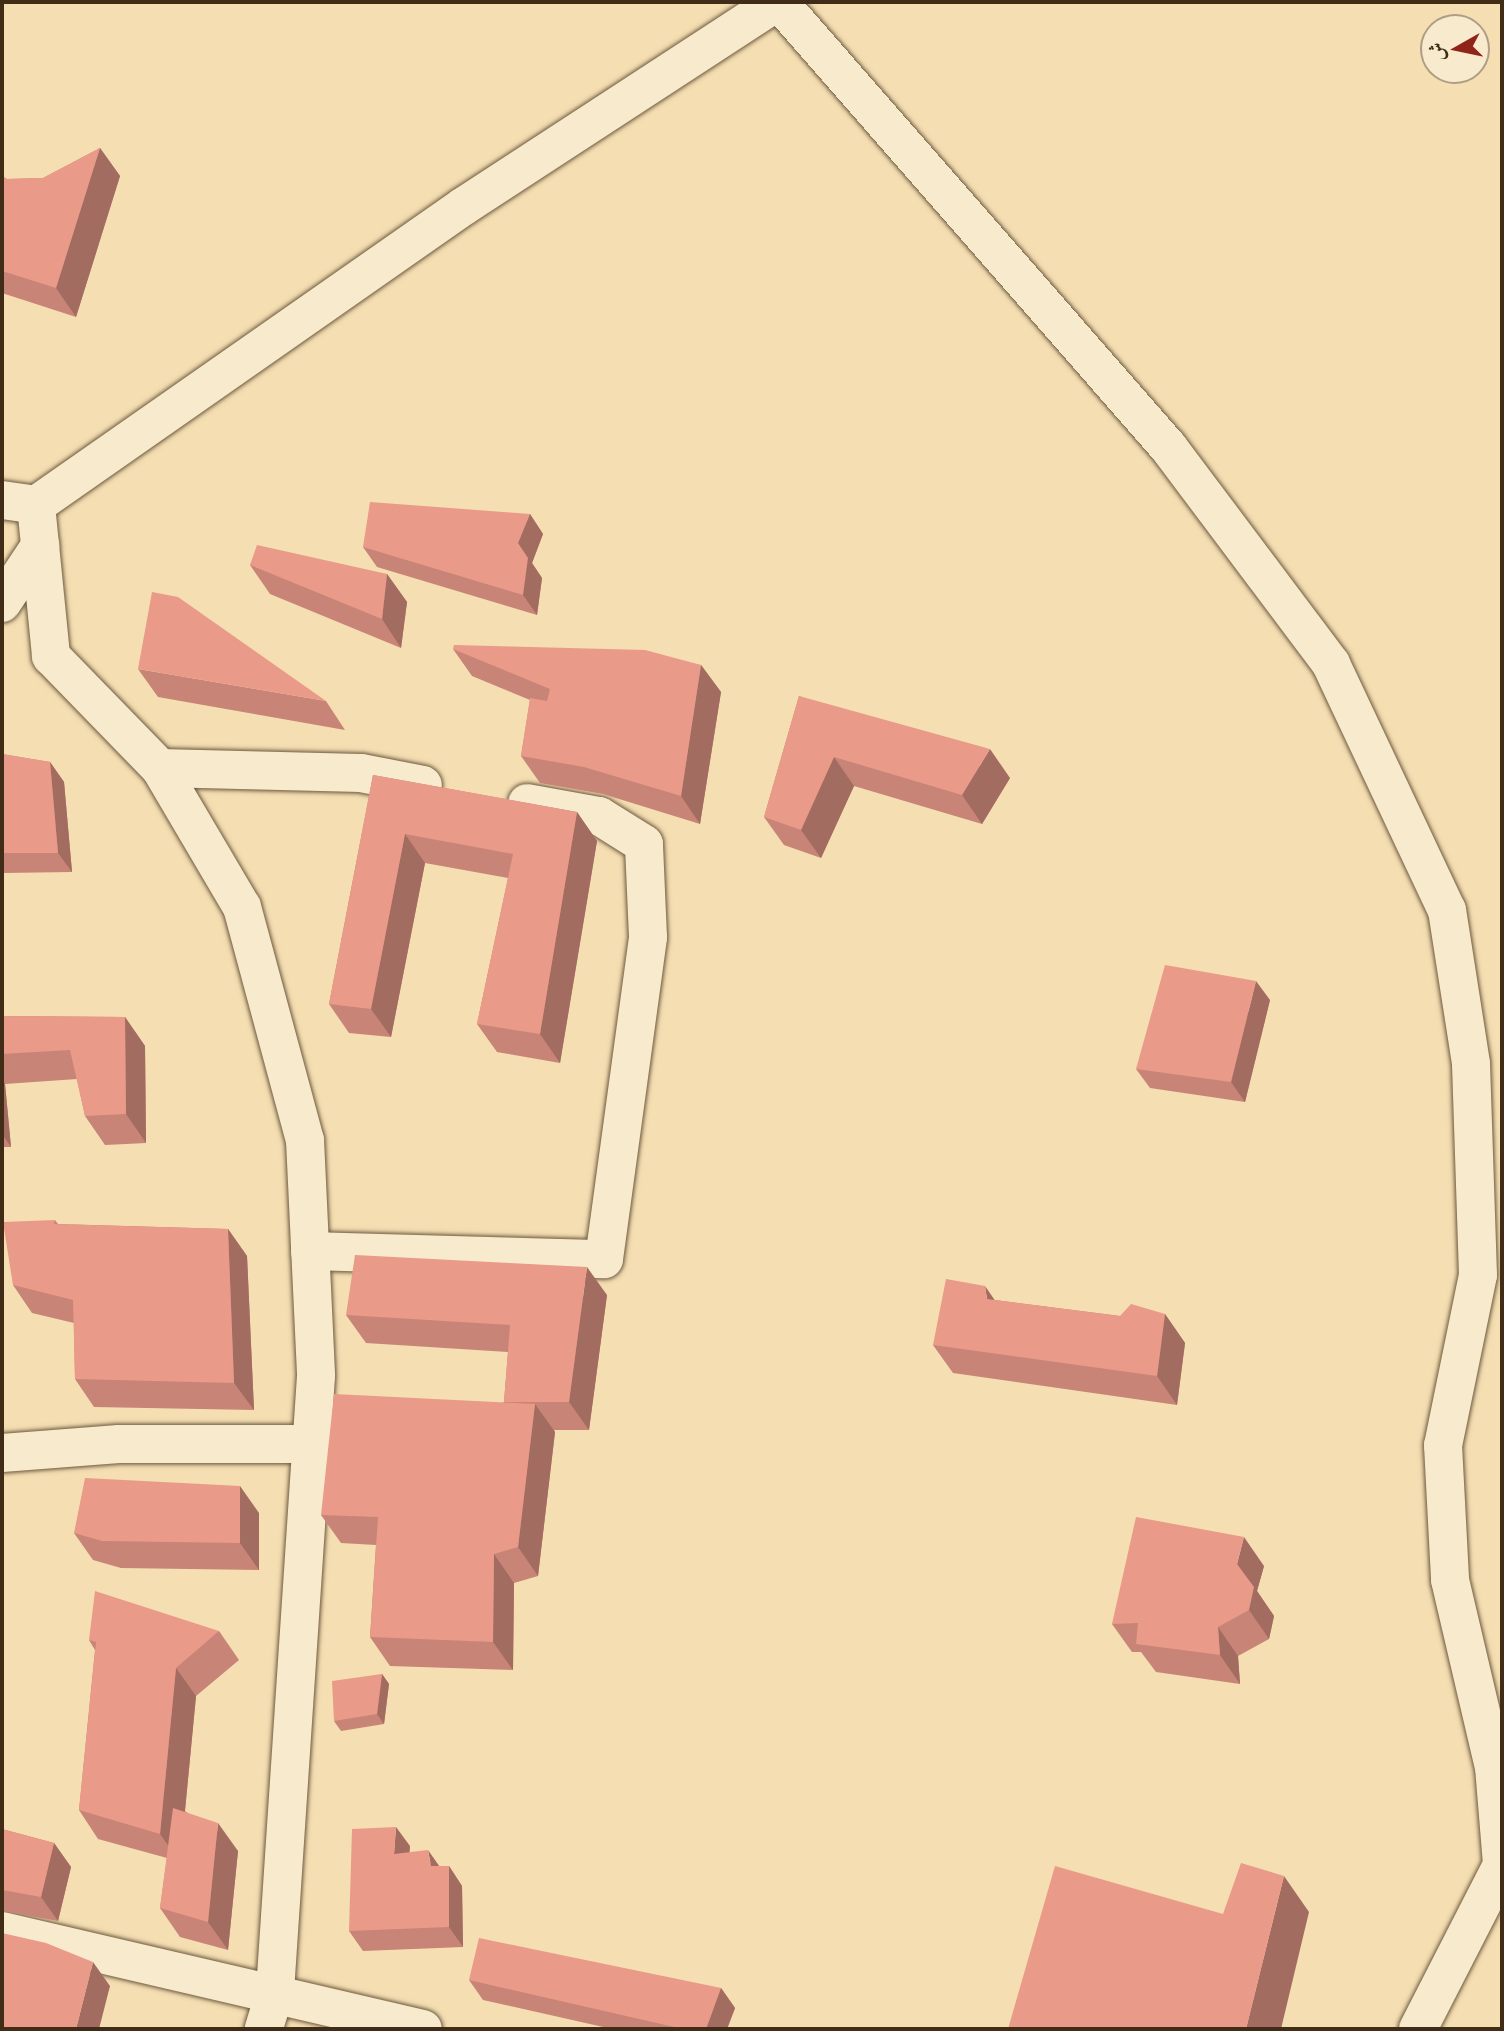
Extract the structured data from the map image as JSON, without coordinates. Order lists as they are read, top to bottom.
{
  "north": "left"
}
